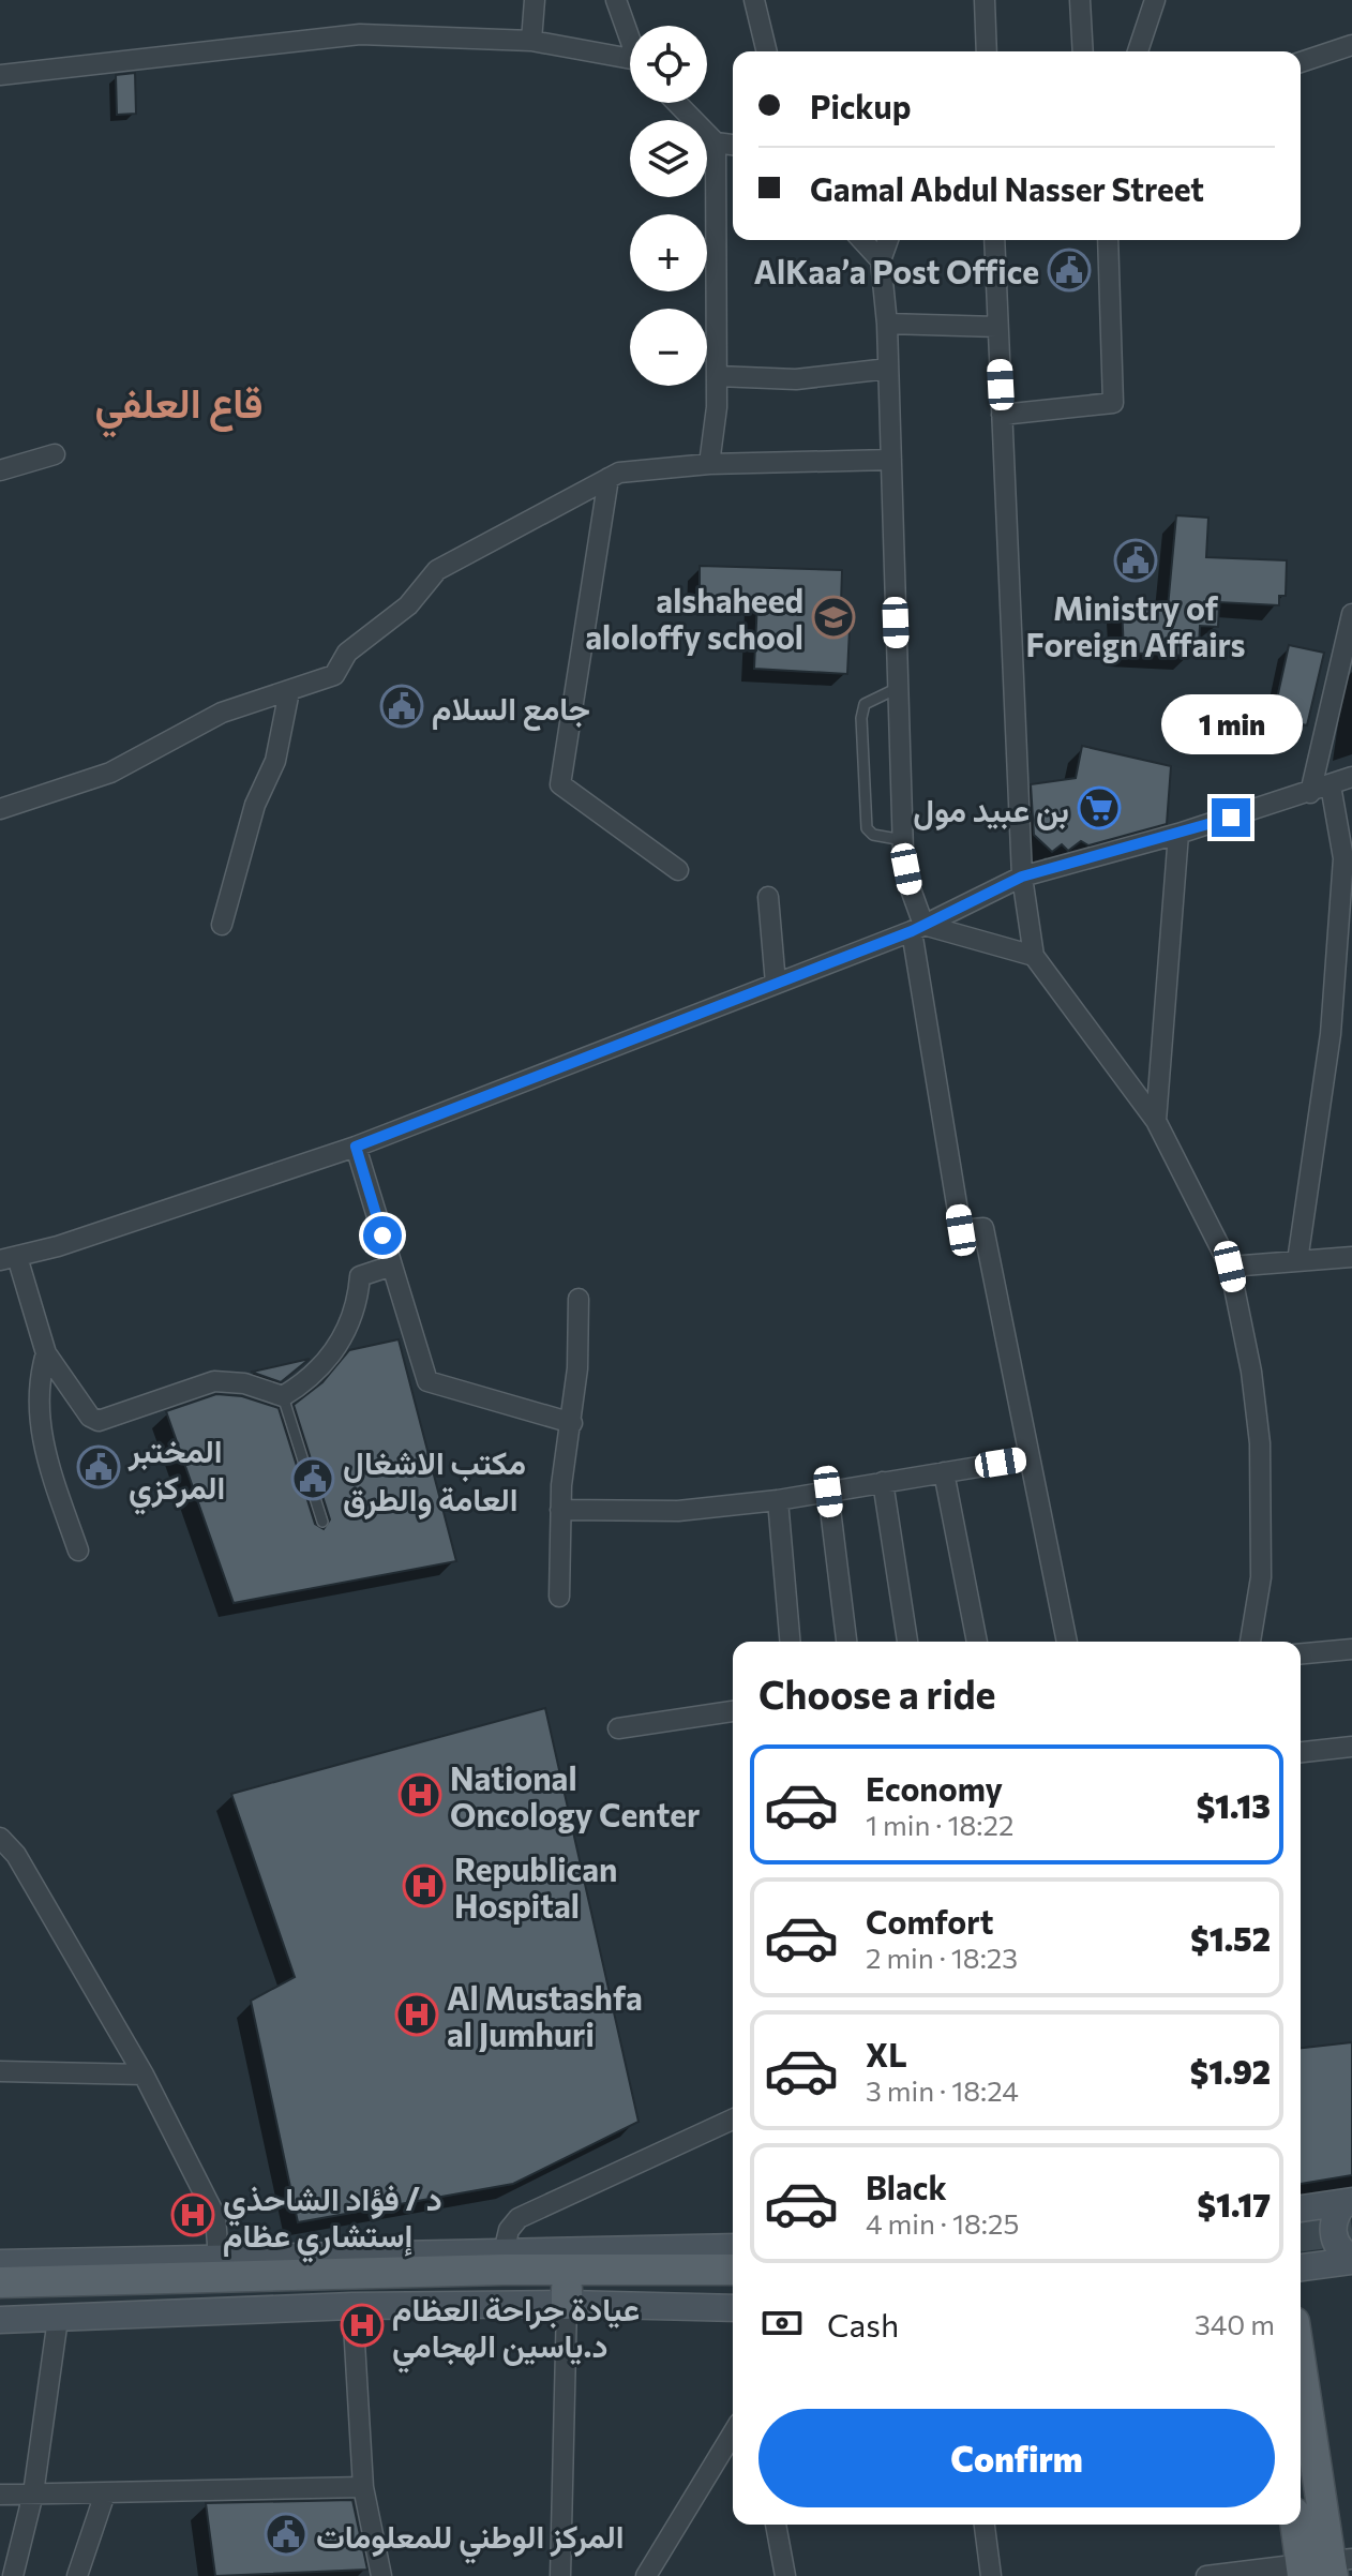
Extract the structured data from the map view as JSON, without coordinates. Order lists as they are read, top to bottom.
{
  "districts": ["قاع العلفي"],
  "places": {
    "public building": [
      "AlKaa’a Post Office",
      "Ministry of Foreign Affairs",
      "جامع السلام",
      "المختبر المركزي",
      "مكتب الاشغال العامة والطرق",
      "المركز الوطني للمعلومات"
    ],
    "school or university": ["alshaheed aloloffy school"],
    "supermarket": ["بن عبيد مول"],
    "hospital": [
      "National Oncology Center",
      "Republican Hospital",
      "Al Mustashfa al Jumhuri",
      "د / فؤاد الشاحذي إستشاري عظام",
      "عيادة جراحة العظام د.ياسين الهجامي"
    ]
  },
  "page": {
    "map_buttons": ["+", "−"],
    "banner": ["Pickup", "Gamal Abdul Nasser Street"],
    "bubble": "1 min",
    "heading": "Choose a ride",
    "list": [
      {
        "name": "Economy",
        "note": "1 min · 18:22",
        "value": "$1.13"
      },
      {
        "name": "Comfort",
        "note": "2 min · 18:23",
        "value": "$1.52"
      },
      {
        "name": "XL",
        "note": "3 min · 18:24",
        "value": "$1.92"
      },
      {
        "name": "Black",
        "note": "4 min · 18:25",
        "value": "$1.17"
      }
    ],
    "pay": ["Cash", "340 m"],
    "buttons": "Confirm"
  }
}
